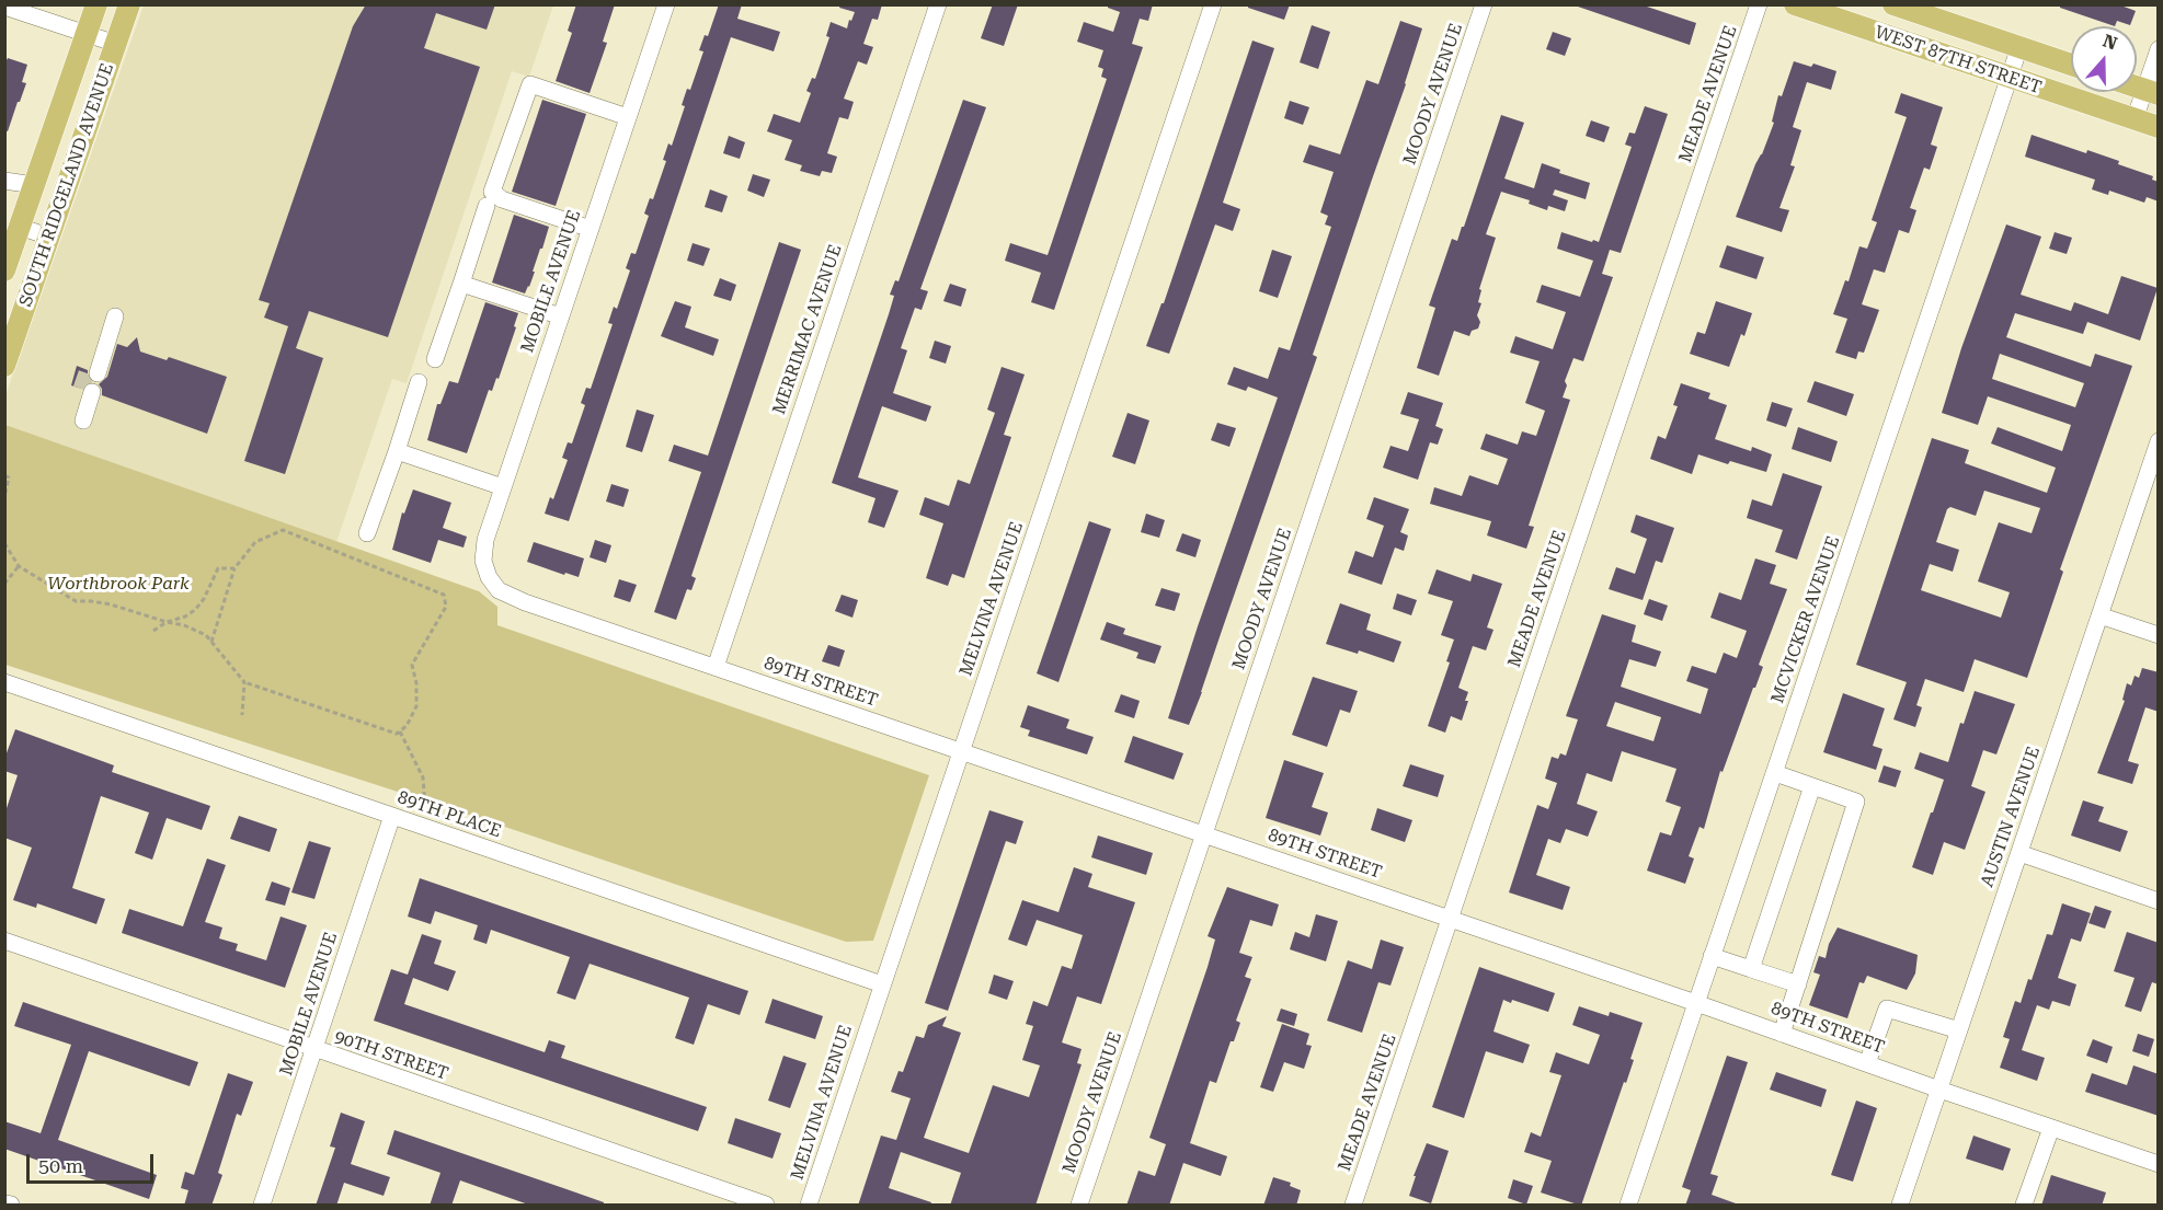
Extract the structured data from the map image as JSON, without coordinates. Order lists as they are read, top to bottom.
{
  "streets": {
    "main road": ["WEST 87TH STREET", "SOUTH RIDGELAND AVENUE"],
    "street": [
      "MOODY AVENUE",
      "MEADE AVENUE",
      "MOBILE AVENUE",
      "MERRIMAC AVENUE",
      "MELVINA AVENUE",
      "MCVICKER AVENUE",
      "89TH STREET",
      "89TH PLACE",
      "AUSTIN AVENUE",
      "90TH STREET"
    ]
  },
  "crossings": [
    ["WEST 87TH STREET", "MCVICKER AVENUE"],
    ["MOODY AVENUE", "89TH STREET"],
    ["MEADE AVENUE", "89TH STREET"],
    ["MOBILE AVENUE", "89TH STREET"],
    ["MOBILE AVENUE", "89TH PLACE"],
    ["MOBILE AVENUE", "90TH STREET"],
    ["MERRIMAC AVENUE", "89TH STREET"],
    ["MELVINA AVENUE", "89TH STREET"],
    ["MELVINA AVENUE", "89TH PLACE"],
    ["MCVICKER AVENUE", "89TH STREET"],
    ["89TH STREET", "AUSTIN AVENUE"]
  ],
  "parks": ["Worthbrook Park"],
  "scale_bar": "50 m",
  "north": "top"
}
